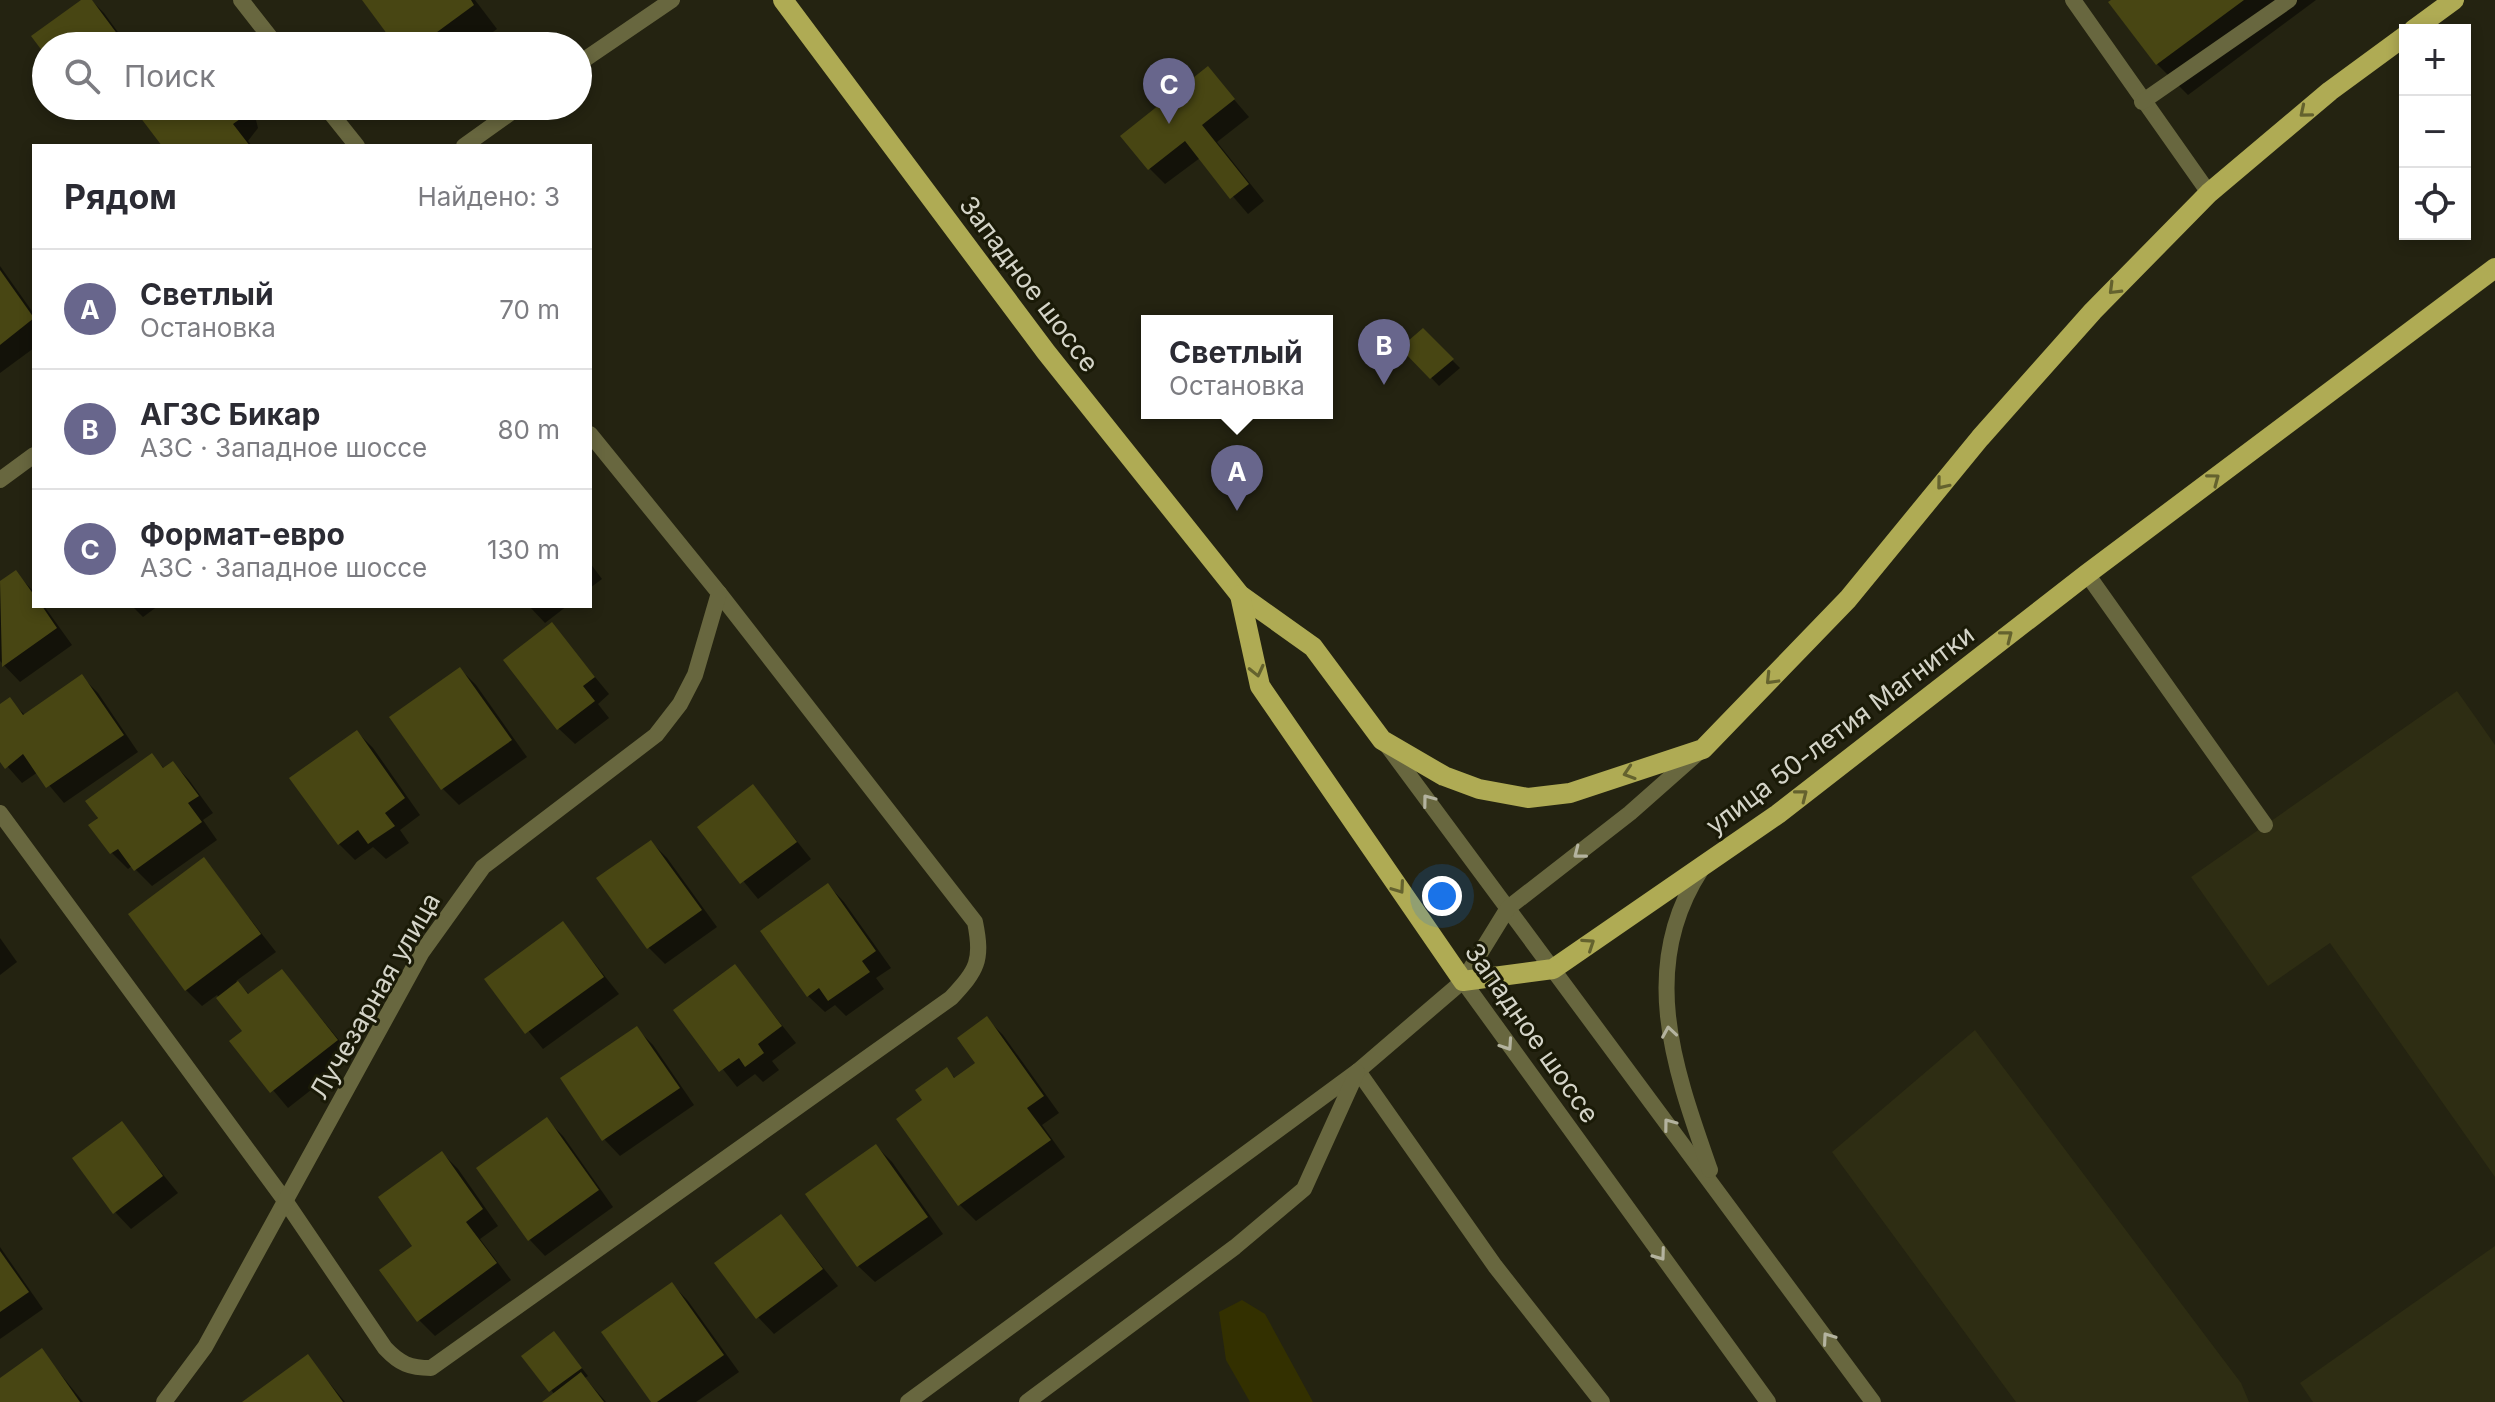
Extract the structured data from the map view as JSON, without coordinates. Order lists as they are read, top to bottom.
{
  "streets": {
    "main road": ["Западное шоссе", "улица 50-летия Магнитки"],
    "street": ["Лучезарная улица"]
  },
  "crossings": [
    ["Западное шоссе", "улица 50-летия Магнитки"]
  ],
  "page": {
    "map_buttons": ["+", "−"],
    "search": "Поиск",
    "pins": ["C", "B", "A"],
    "heading": ["Рядом", "Найдено: 3"],
    "list": [
      {
        "mark": "A",
        "name": "Светлый",
        "note": "Остановка",
        "value": "70 m"
      },
      {
        "mark": "B",
        "name": "АГЗС Бикар",
        "note": "АЗС · Западное шоссе",
        "value": "80 m"
      },
      {
        "mark": "C",
        "name": "Формат-евро",
        "note": "АЗС · Западное шоссе",
        "value": "130 m"
      }
    ],
    "popup": ["Светлый", "Остановка"]
  }
}
